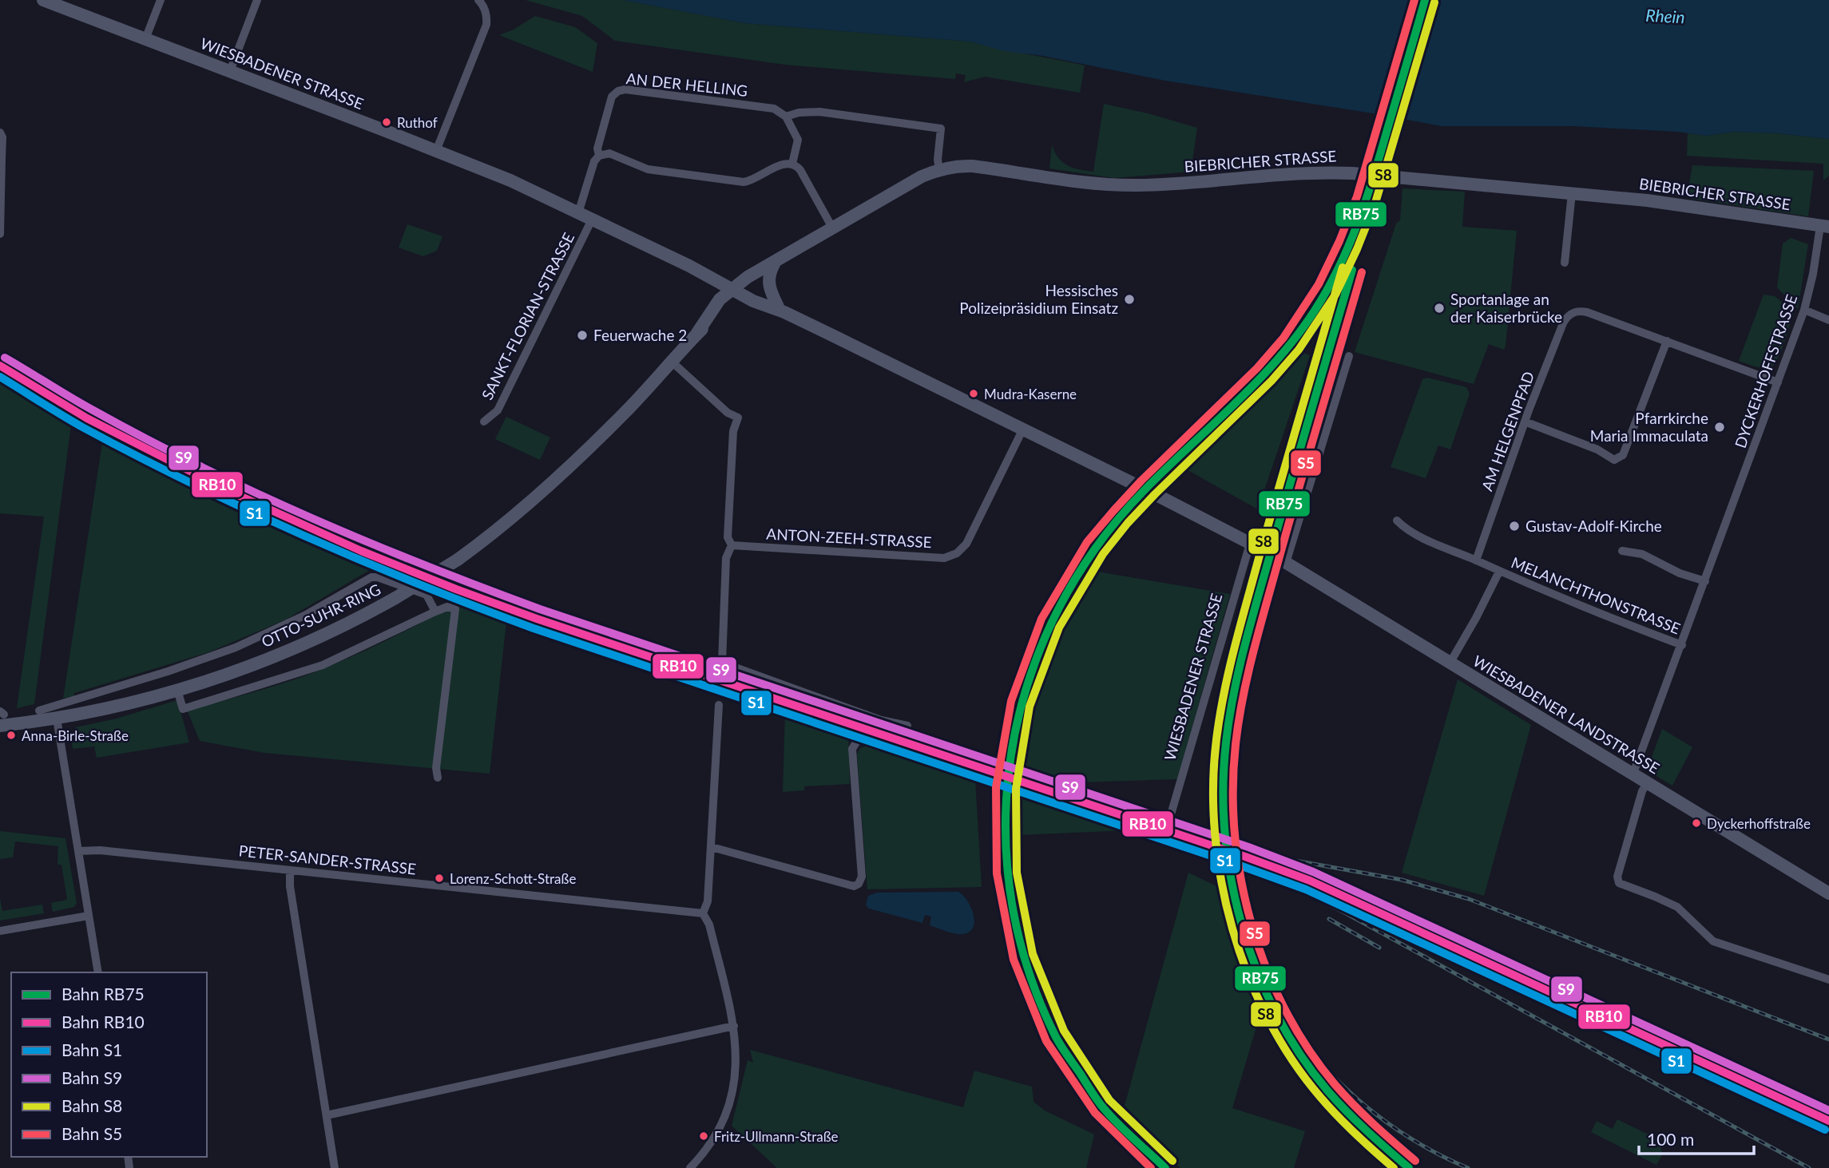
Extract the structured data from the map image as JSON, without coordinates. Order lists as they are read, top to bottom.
{
  "streets": {
    "street": [
      "WIESBADENER STRASSE",
      "AN DER HELLING",
      "BIEBRICHER STRASSE",
      "SANKT-FLORIAN-STRASSE",
      "DYCKERHOFFSTRASSE",
      "AM HELGENPFAD",
      "ANTON-ZEEH-STRASSE",
      "MELANCHTHONSTRASSE",
      "OTTO-SUHR-RING",
      "WIESBADENER LANDSTRASSE",
      "PETER-SANDER-STRASSE"
    ]
  },
  "crossings": [
    ["WIESBADENER STRASSE", "AN DER HELLING"],
    ["WIESBADENER STRASSE", "BIEBRICHER STRASSE"],
    ["WIESBADENER STRASSE", "SANKT-FLORIAN-STRASSE"],
    ["WIESBADENER STRASSE", "ANTON-ZEEH-STRASSE"],
    ["WIESBADENER STRASSE", "OTTO-SUHR-RING"],
    ["WIESBADENER STRASSE", "WIESBADENER LANDSTRASSE"],
    ["BIEBRICHER STRASSE", "DYCKERHOFFSTRASSE"],
    ["BIEBRICHER STRASSE", "OTTO-SUHR-RING"],
    ["DYCKERHOFFSTRASSE", "MELANCHTHONSTRASSE"],
    ["DYCKERHOFFSTRASSE", "WIESBADENER LANDSTRASSE"],
    ["AM HELGENPFAD", "MELANCHTHONSTRASSE"],
    ["MELANCHTHONSTRASSE", "WIESBADENER LANDSTRASSE"]
  ],
  "water": ["Rhein"],
  "places": [
    "Ruthof",
    "Hessisches Polizeipräsidium Einsatz",
    "Sportanlage an der Kaiserbrücke",
    "Feuerwache 2",
    "Mudra-Kaserne",
    "Pfarrkirche Maria Immaculata",
    "Gustav-Adolf-Kirche",
    "Anna-Birle-Straße",
    "Dyckerhoffstraße",
    "Lorenz-Schott-Straße",
    "Fritz-Ullmann-Straße"
  ],
  "lines": [
    "rail line RB75",
    "rail line S5",
    "rail line S8",
    "rail line S9",
    "rail line RB10",
    "rail line S1"
  ],
  "legend": [
    "Bahn RB75",
    "Bahn RB10",
    "Bahn S1",
    "Bahn S9",
    "Bahn S8",
    "Bahn S5"
  ],
  "scale_bar": "100 m"
}
